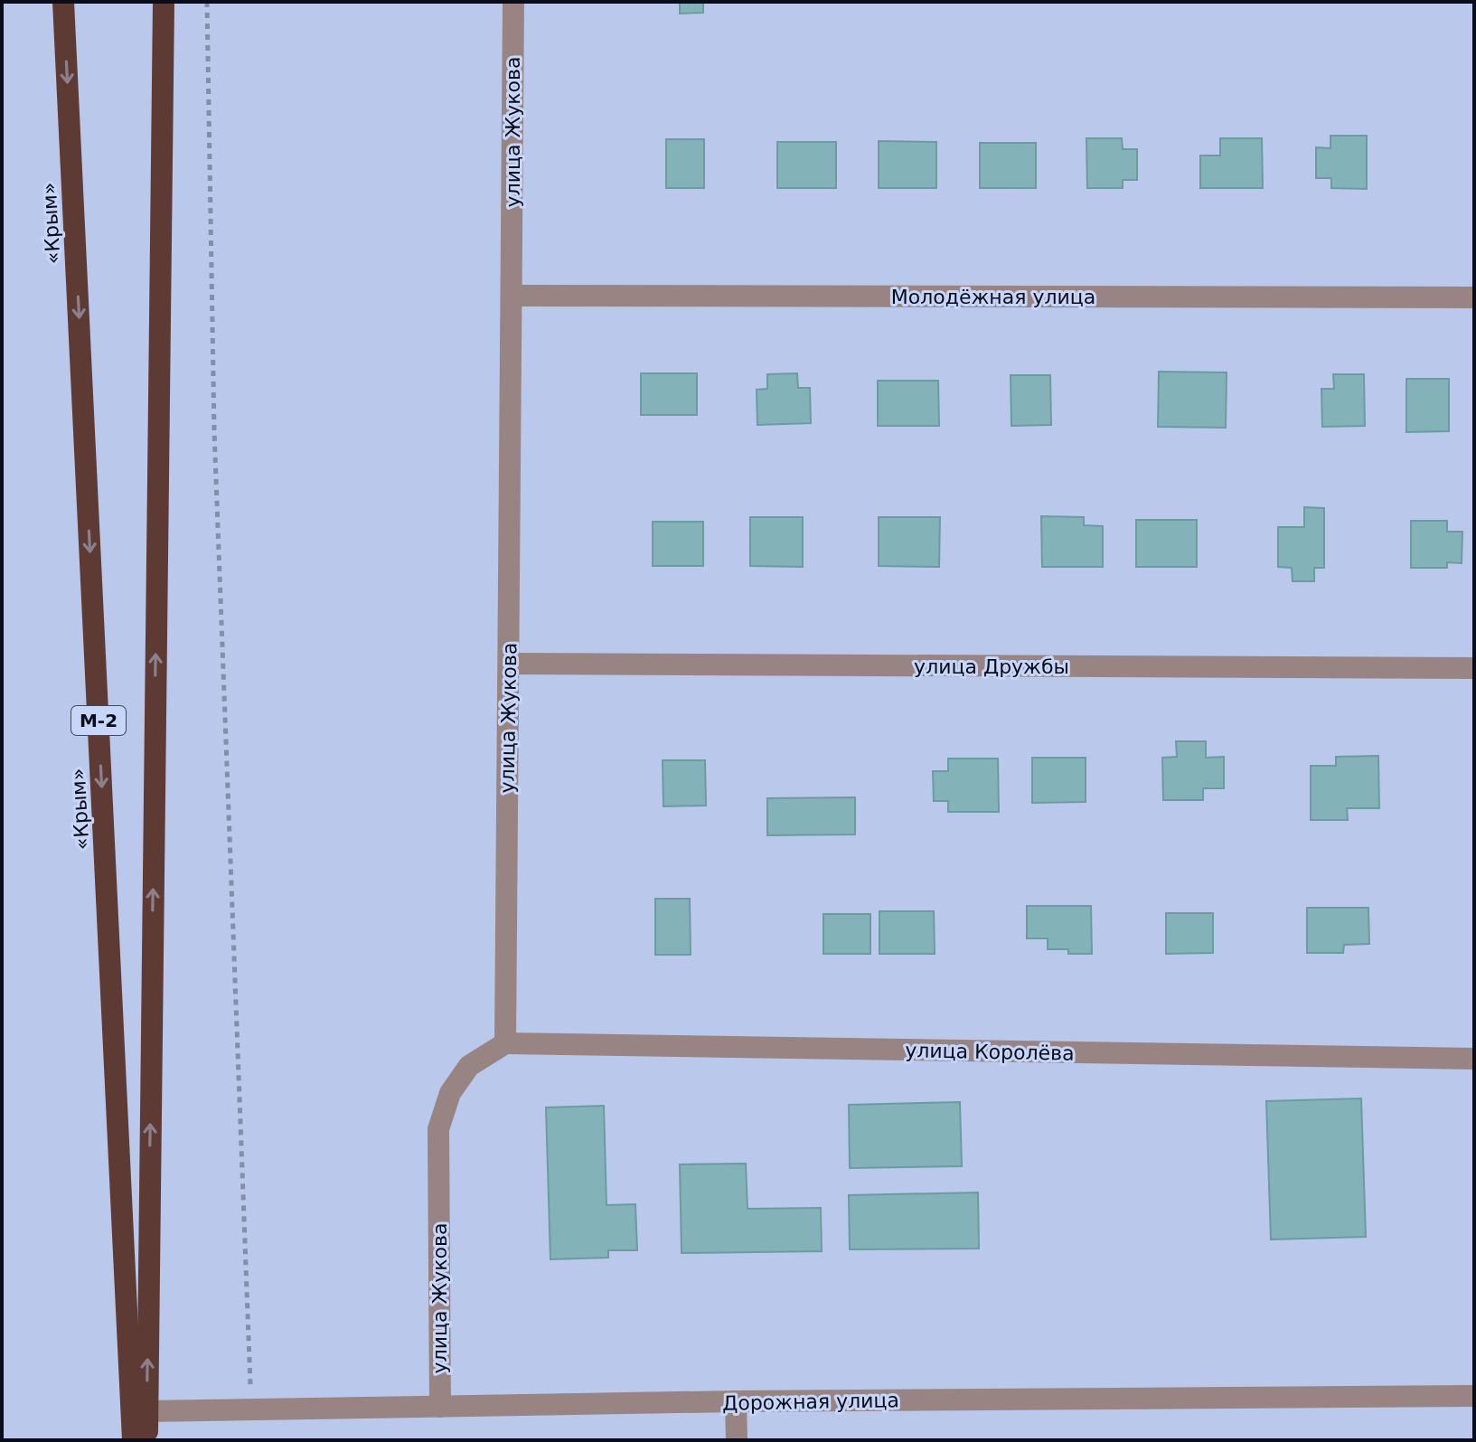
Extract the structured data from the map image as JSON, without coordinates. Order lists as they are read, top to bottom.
{
  "streets": {
    "highway": ["«Крым»", "М-2"],
    "street": [
      "улица Жукова",
      "Молодёжная улица",
      "улица Дружбы",
      "улица Королёва",
      "Дорожная улица"
    ]
  },
  "crossings": [
    ["улица Жукова", "Молодёжная улица"],
    ["улица Жукова", "улица Дружбы"],
    ["улица Жукова", "улица Королёва"],
    ["улица Жукова", "Дорожная улица"],
    ["М-2", "Дорожная улица"]
  ]
}
